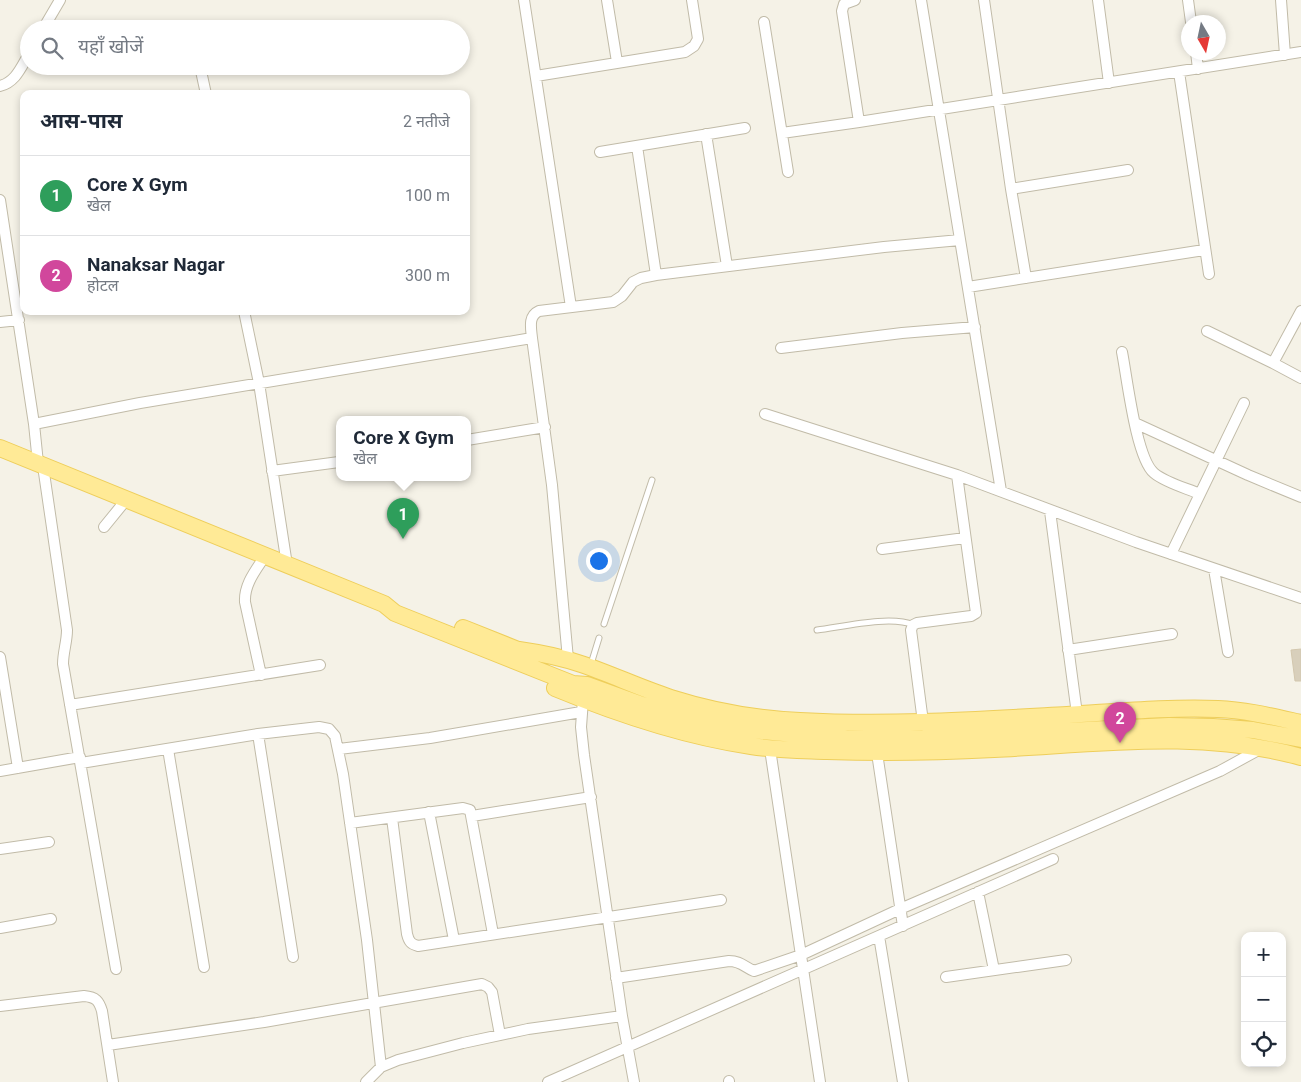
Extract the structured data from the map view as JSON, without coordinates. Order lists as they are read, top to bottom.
{
  "north": "bottom",
  "page": {
    "search": "यहाँ खोजें",
    "heading": ["आस-पास", "2 नतीजे"],
    "list": [
      {
        "mark": "1",
        "name": "Core X Gym",
        "note": "खेल",
        "value": "100 m"
      },
      {
        "mark": "2",
        "name": "Nanaksar Nagar",
        "note": "होटल",
        "value": "300 m"
      }
    ],
    "popup": ["Core X Gym", "खेल"],
    "pins": ["1", "2"],
    "map_buttons": ["+", "−"]
  }
}
